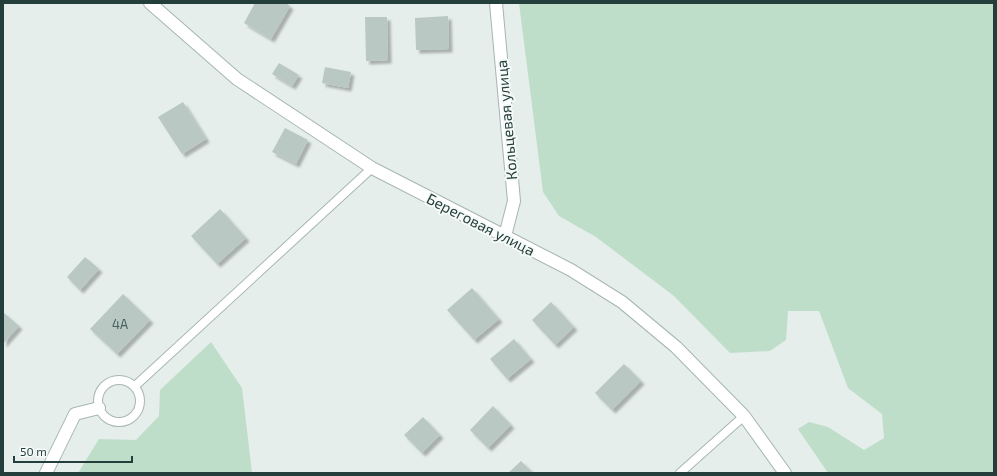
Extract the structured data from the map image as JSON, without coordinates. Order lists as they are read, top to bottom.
{
  "streets": {
    "street": ["Кольцевая улица", "Береговая улица"]
  },
  "crossings": [
    ["Кольцевая улица", "Береговая улица"]
  ],
  "house_numbers": ["4А"],
  "scale_bar": "50 m"
}
